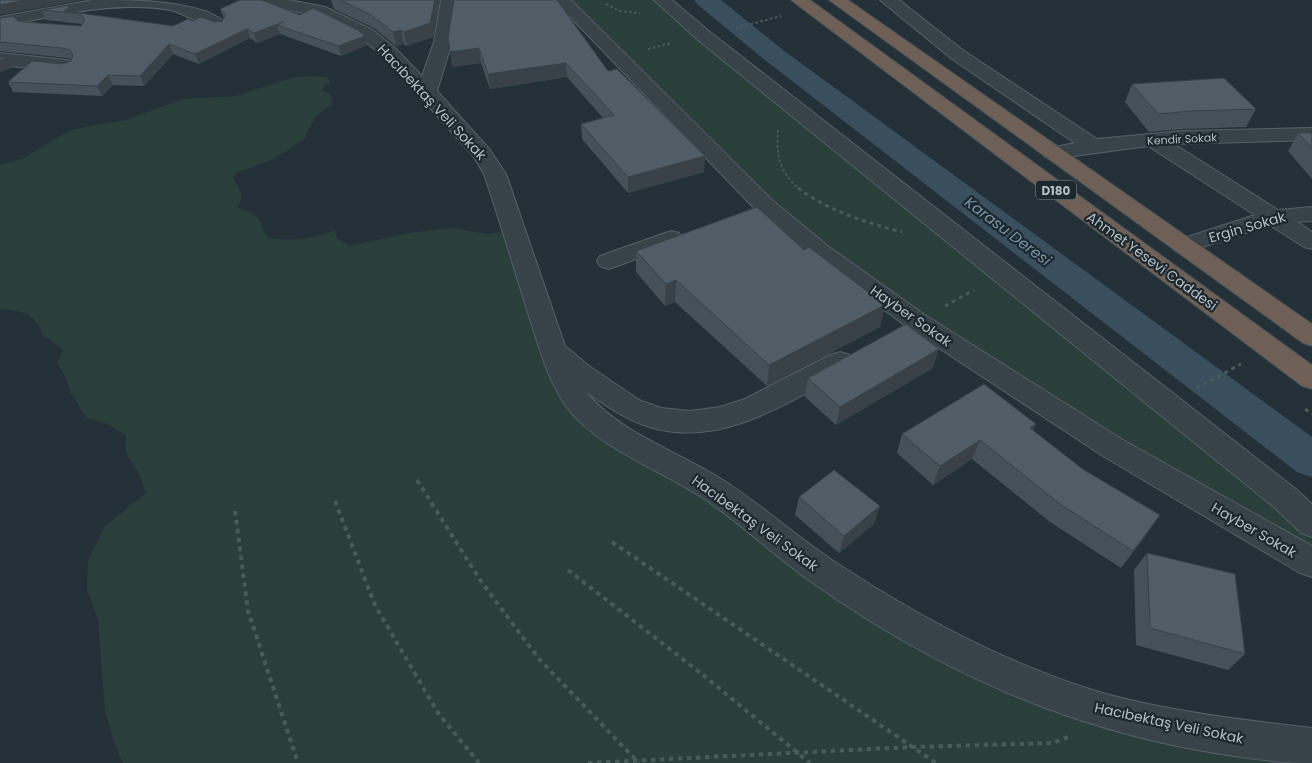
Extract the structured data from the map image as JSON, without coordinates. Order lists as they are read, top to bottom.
{
  "streets": {
    "highway": ["D180", "Ahmet Yesevi Caddesi"],
    "street": [
      "Hacıbektaş Veli Sokak",
      "Kendir Sokak",
      "Ergin Sokak",
      "Hayber Sokak"
    ]
  },
  "crossings": [
    ["Kendir Sokak", "D180"],
    ["D180", "Ergin Sokak"]
  ],
  "water": ["Karasu Deresi"]
}
